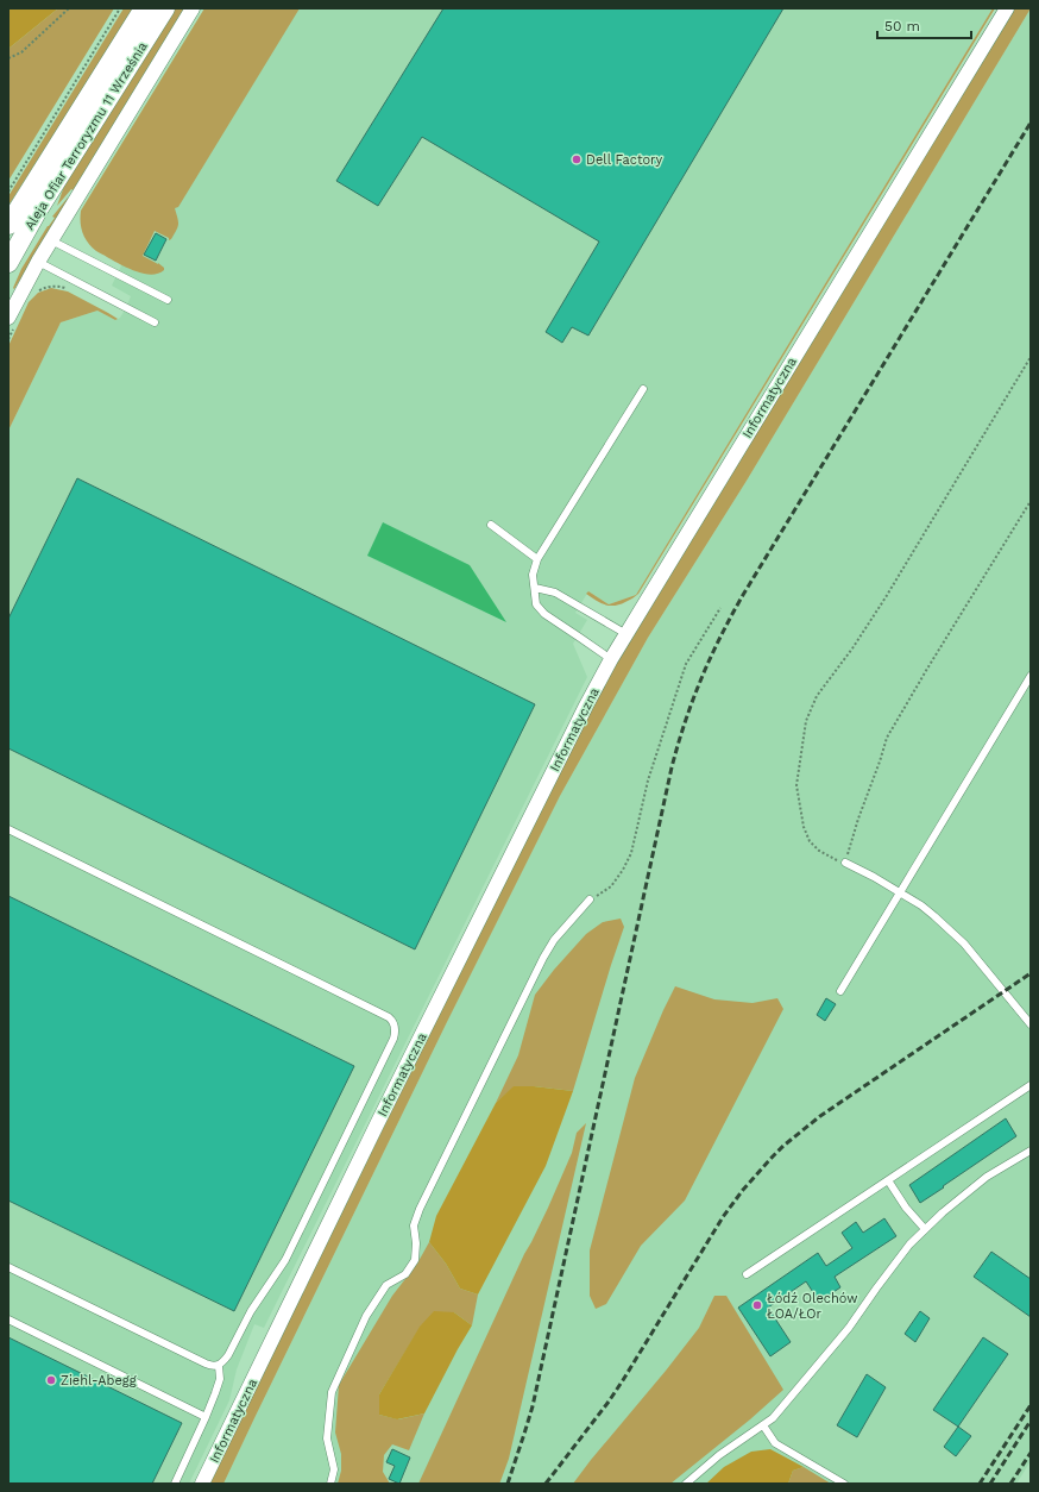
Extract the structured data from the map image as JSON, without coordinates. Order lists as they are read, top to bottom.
{
  "streets": {
    "street": ["Aleja Ofiar Terroryzmu 11 Września", "Informatyczna"]
  },
  "places": ["Dell Factory", "Łódź Olechów ŁOA/ŁOr", "Ziehl-Abegg"],
  "scale_bar": "50 m"
}
